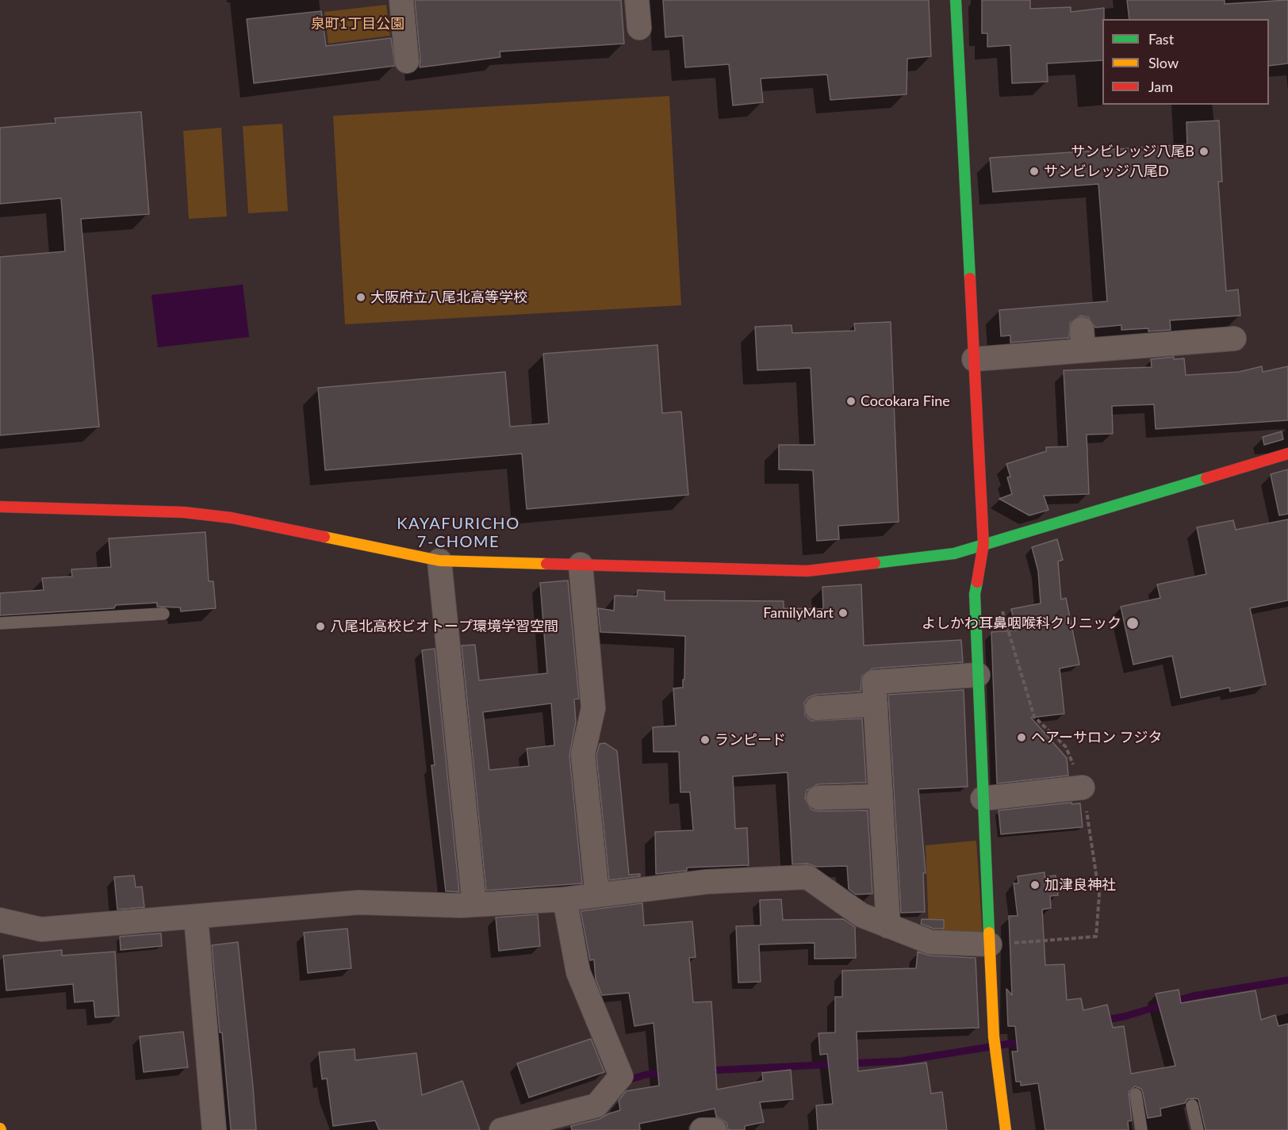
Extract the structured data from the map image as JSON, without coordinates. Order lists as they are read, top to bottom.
{
  "districts": ["KAYAFURICHO 7-CHOME"],
  "parks": ["泉町1丁目公園"],
  "places": [
    "サンビレッジ八尾B",
    "サンビレッジ八尾D",
    "大阪府立八尾北高等学校",
    "Cocokara Fine",
    "FamilyMart",
    "よしかわ耳鼻咽喉科クリニック",
    "八尾北高校ビオトープ環境学習空間",
    "ヘアーサロン フジタ",
    "ランピード",
    "加津良神社"
  ],
  "legend": ["Fast", "Slow", "Jam"]
}
